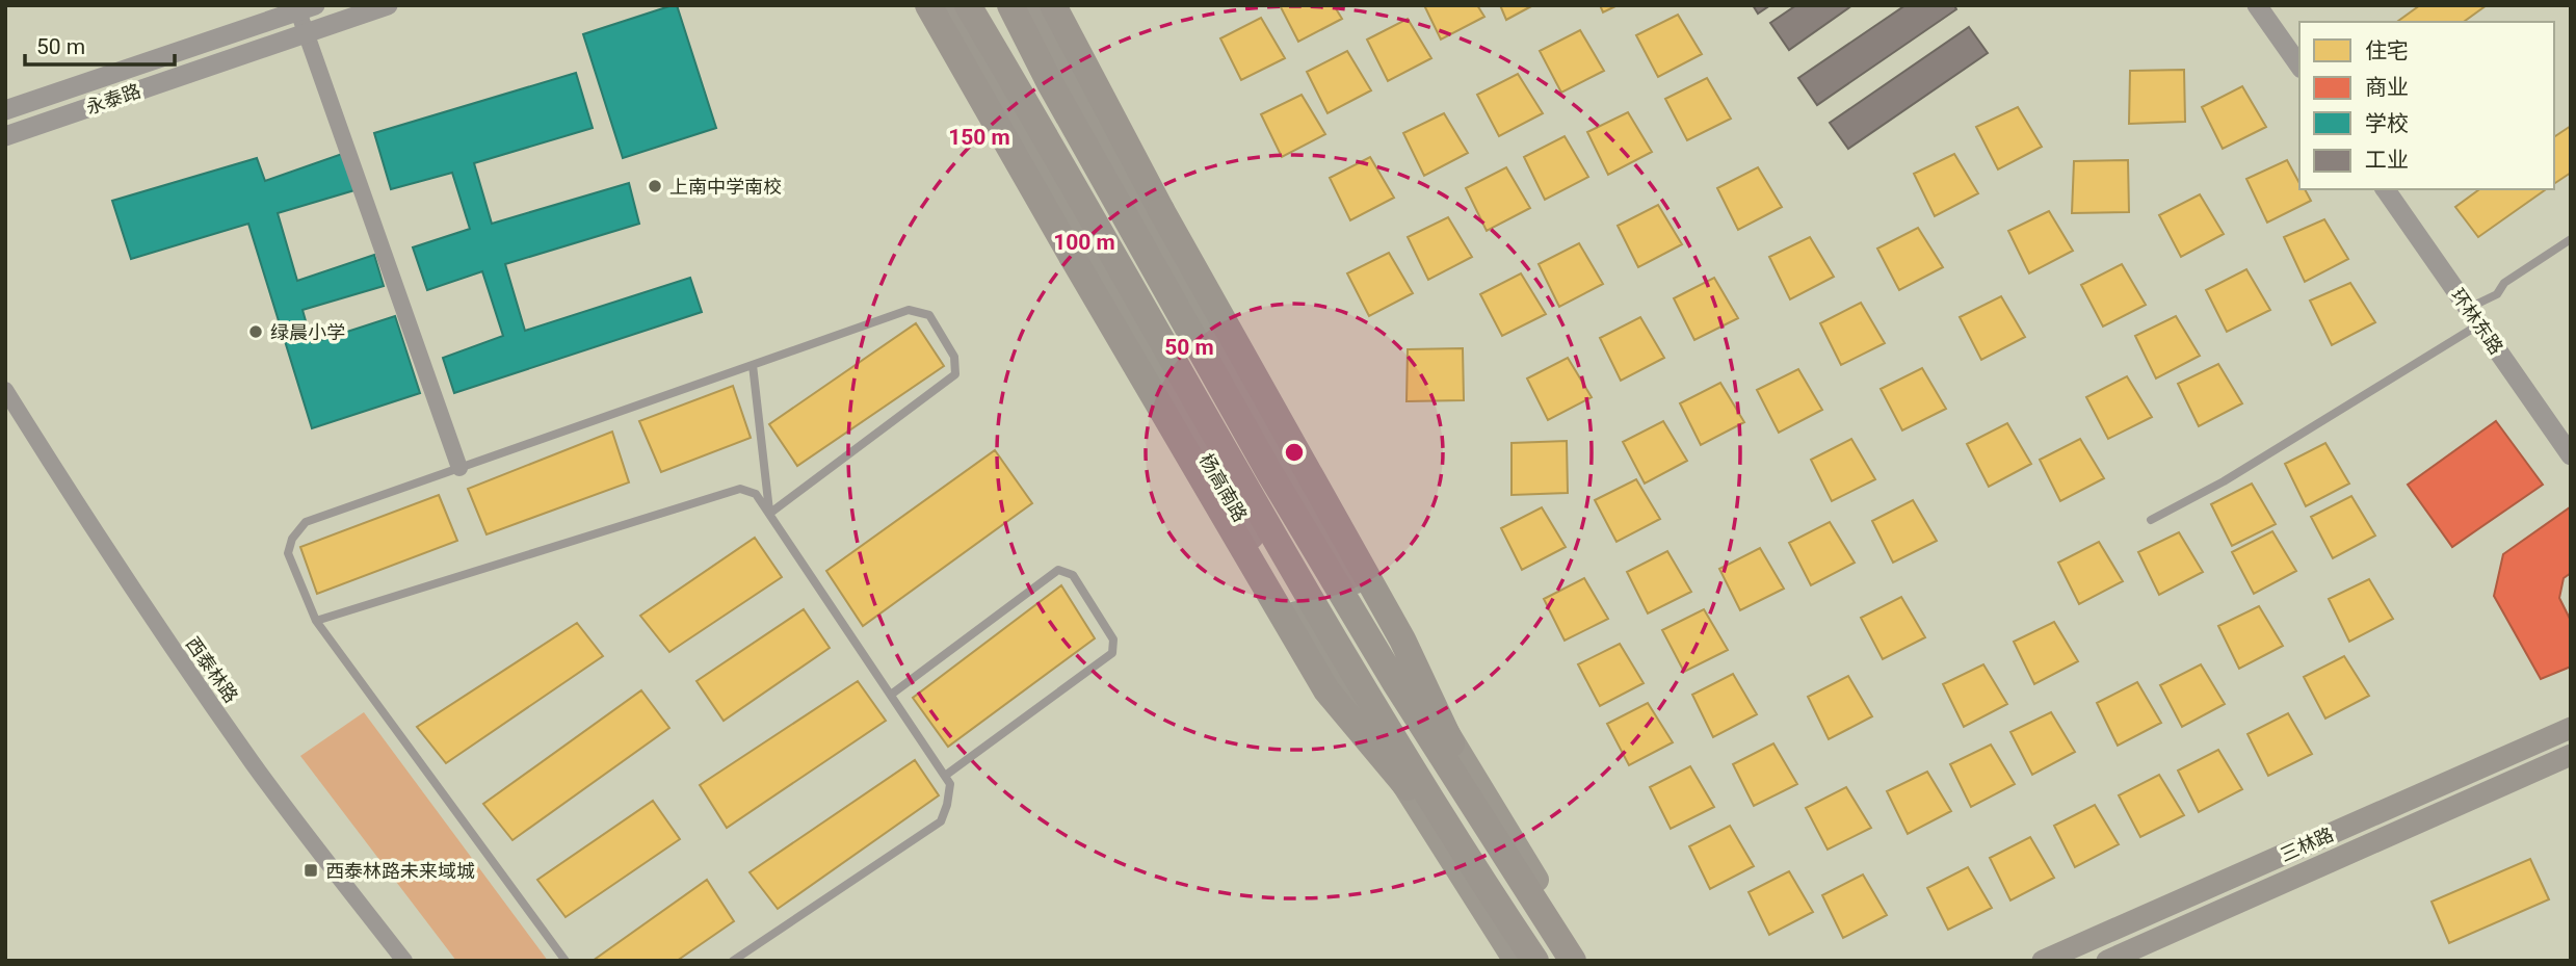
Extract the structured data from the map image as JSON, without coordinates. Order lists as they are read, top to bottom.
{
  "streets": {
    "highway": ["杨高南路"],
    "main road": ["三林路"],
    "street": ["永泰路", "环林东路", "西泰林路"]
  },
  "places": {
    "other": ["上南中学南校", "绿晨小学"],
    "transit": ["西泰林路未来域城"]
  },
  "legend": [
    "住宅",
    "商业",
    "学校",
    "工业"
  ],
  "scale_bar": "50 m",
  "rings": ["150 m", "100 m", "50 m"]
}
